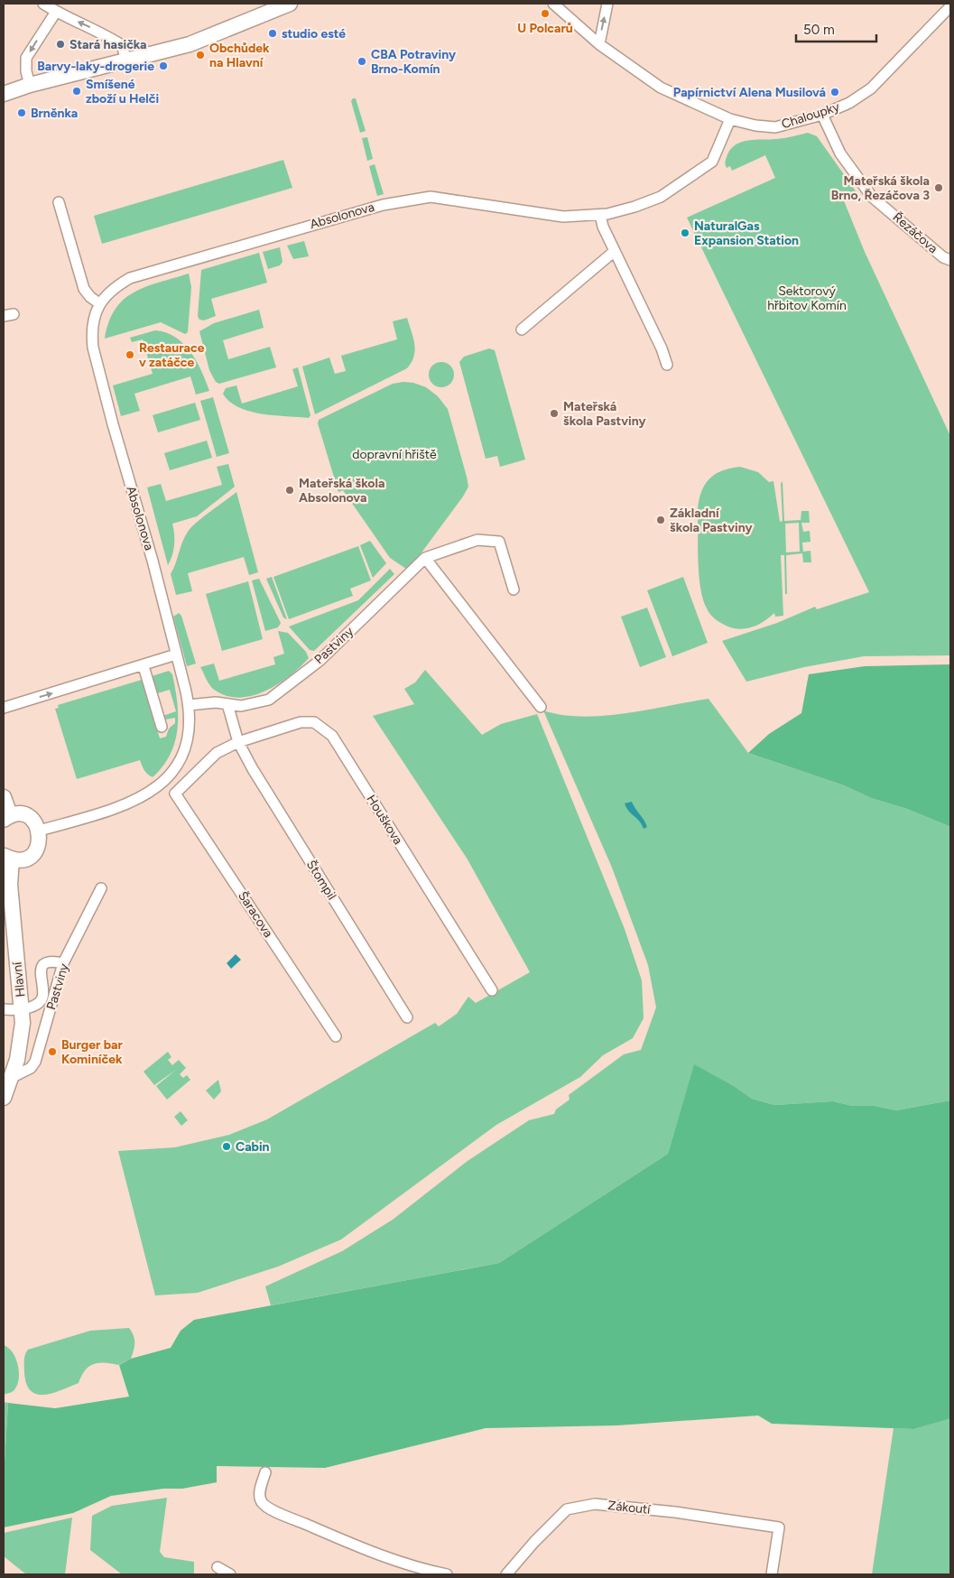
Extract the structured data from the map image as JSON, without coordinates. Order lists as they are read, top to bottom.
{
  "streets": {
    "street": [
      "Chaloupky",
      "Absolonova",
      "Řezáčova",
      "Pastviny",
      "Houškova",
      "Štompil",
      "Šaracova",
      "Hlavní",
      "Zákoutí"
    ]
  },
  "crossings": [
    ["Chaloupky", "Absolonova"],
    ["Chaloupky", "Řezáčova"],
    ["Absolonova", "Pastviny"],
    ["Absolonova", "Hlavní"],
    ["Pastviny", "Hlavní"],
    ["Houškova", "Štompil"],
    ["Houškova", "Šaracova"],
    ["Štompil", "Šaracova"]
  ],
  "parks": ["Sektorový hřbitov Komín", "dopravní hřiště"],
  "places": [
    "U Polcarů",
    "studio esté",
    "Stará hasička",
    "Obchůdek na Hlavní",
    "CBA Potraviny Brno-Komín",
    "Barvy-laky-drogerie",
    "Smíšené zboží u Helči",
    "Papírnictví Alena Musilová",
    "Brněnka",
    "Mateřská škola Brno, Řezáčova 3",
    "NaturalGas Expansion Station",
    "Restaurace v zatáčce",
    "Mateřská škola Pastviny",
    "Mateřská škola Absolonova",
    "Základní škola Pastviny",
    "Burger bar Kominíček",
    "Cabin"
  ],
  "scale_bar": "50 m"
}
